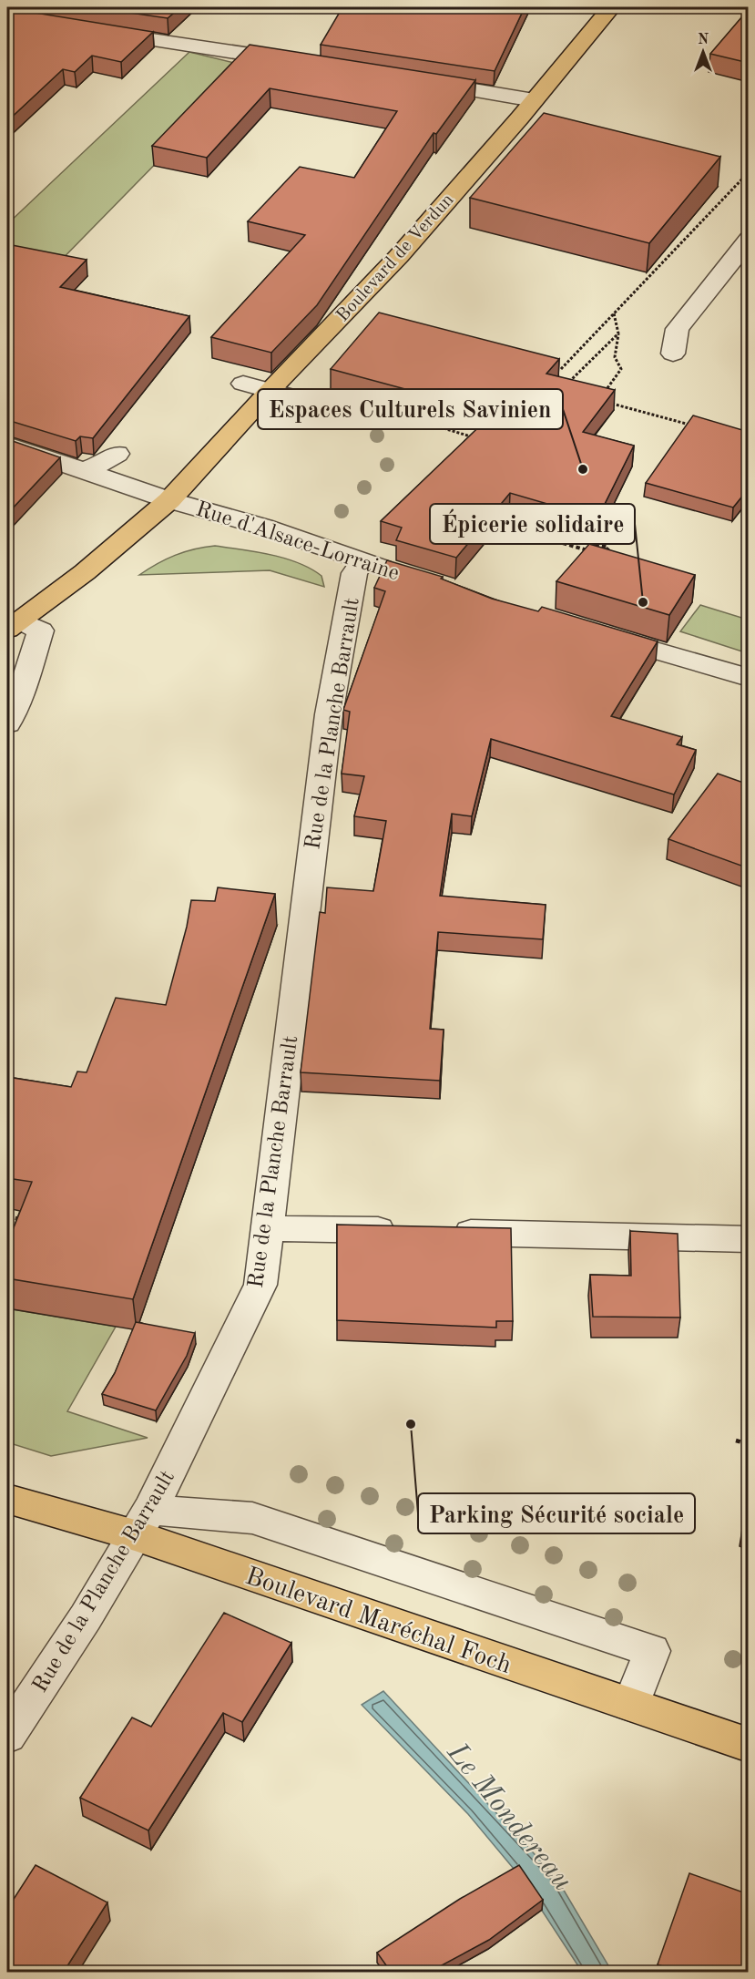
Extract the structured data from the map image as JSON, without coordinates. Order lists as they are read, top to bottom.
{
  "streets": {
    "main road": ["Boulevard de Verdun", "Boulevard Maréchal Foch"],
    "street": ["Rue d'Alsace-Lorraine", "Rue de la Planche Barrault"]
  },
  "crossings": [
    ["Boulevard de Verdun", "Rue d'Alsace-Lorraine"],
    ["Rue d'Alsace-Lorraine", "Rue de la Planche Barrault"],
    ["Rue de la Planche Barrault", "Boulevard Maréchal Foch"]
  ],
  "water": ["Le Mondereau"],
  "places": ["Espaces Culturels Savinien", "Épicerie solidaire", "Parking Sécurité sociale"],
  "north": "top"
}
